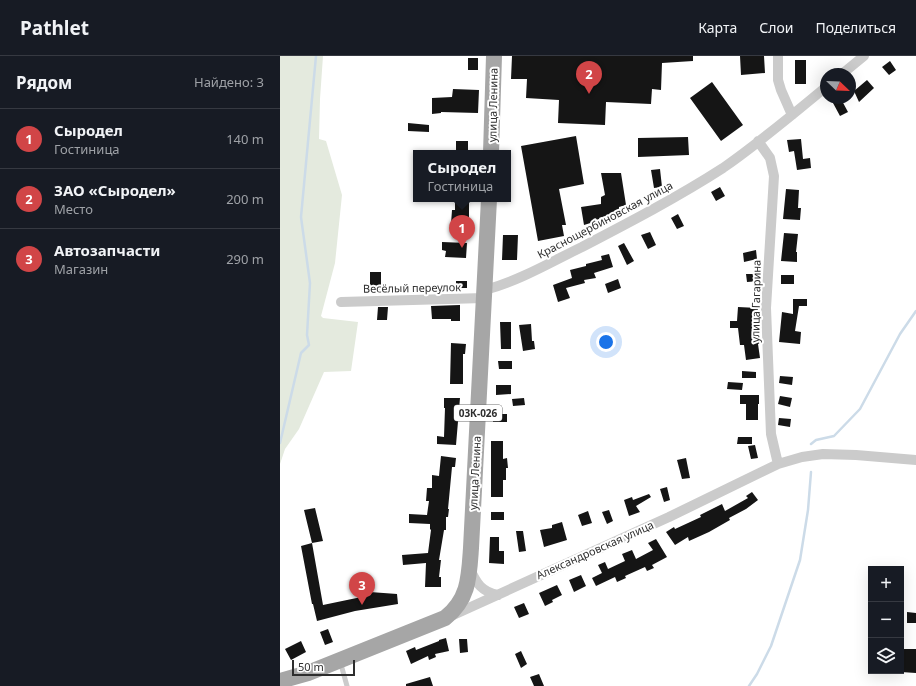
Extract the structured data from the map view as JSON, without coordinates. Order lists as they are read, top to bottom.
{
  "streets": {
    "main road": ["улица Ленина", "03К-026", "Александровская улица"],
    "street": ["Краснощербиновская улица", "Весёлый переулок", "улица Гагарина"]
  },
  "crossings": [
    ["улица Ленина", "Краснощербиновская улица"],
    ["улица Ленина", "Весёлый переулок"],
    ["улица Ленина", "Александровская улица"],
    ["Краснощербиновская улица", "Весёлый переулок"],
    ["Краснощербиновская улица", "улица Гагарина"],
    ["улица Гагарина", "Александровская улица"]
  ],
  "scale_bar": "50 m",
  "north": "bottom right",
  "page": {
    "header": "Pathlet",
    "nav": ["Карта", "Слои", "Поделиться"],
    "heading": ["Рядом", "Найдено: 3"],
    "pins": ["2", "1", "3"],
    "list": [
      {
        "mark": "1",
        "name": "Сыродел",
        "note": "Гостиница",
        "value": "140 m"
      },
      {
        "mark": "2",
        "name": "ЗАО «Сыродел»",
        "note": "Место",
        "value": "200 m"
      },
      {
        "mark": "3",
        "name": "Автозапчасти",
        "note": "Магазин",
        "value": "290 m"
      }
    ],
    "popup": ["Сыродел", "Гостиница"],
    "map_buttons": ["+", "−"],
    "scale": "50 m"
  }
}
